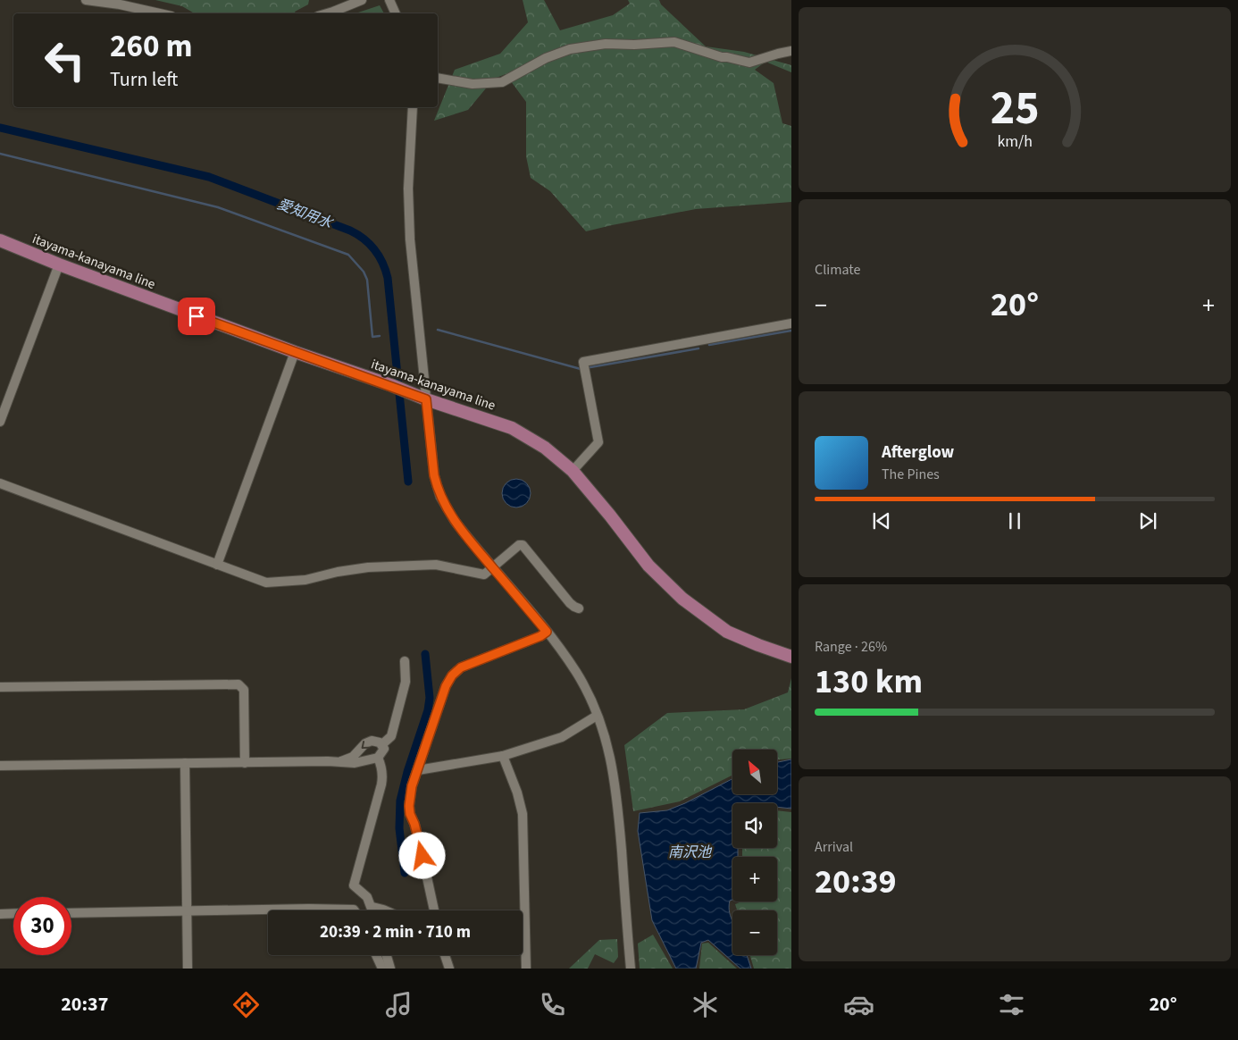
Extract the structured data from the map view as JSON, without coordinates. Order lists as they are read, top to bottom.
{
  "streets": {
    "main road": ["itayama-kanayama line"]
  },
  "water": ["愛知用水", "南沢池"],
  "north": "top left",
  "page": {
    "turn": ["260 m", "Turn left"],
    "tile": [
      "Climate",
      ["Range · 26%", "130 km"],
      ["Arrival", "20:39"]
    ],
    "heat": ["−", "20°", "+"],
    "song": ["Afterglow", "The Pines"],
    "map_buttons": ["+", "−"],
    "limit": "30",
    "trip": "20:39 · 2 min · 710 m",
    "tabs": ["20:37", "20°"],
    "gauge": ["25", "km/h"]
  }
}
